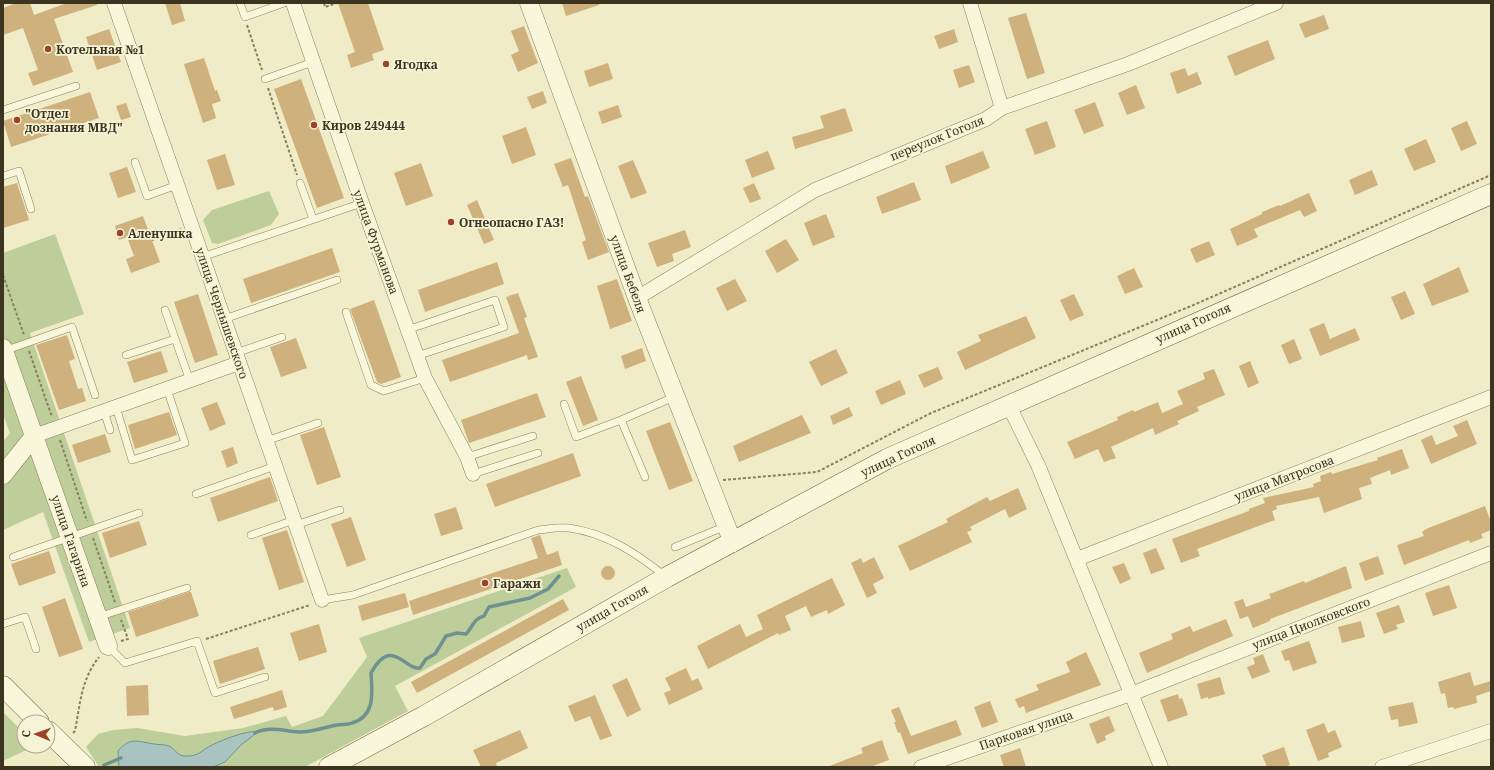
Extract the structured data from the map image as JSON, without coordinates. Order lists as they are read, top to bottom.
{
  "streets": {
    "main road": ["улица Гоголя"],
    "street": [
      "переулок Гоголя",
      "улица Фурманова",
      "улица Бебеля",
      "улица Чернышевского",
      "улица Матросова",
      "улица Гагарина",
      "улица Циолковского",
      "Парковая улица"
    ]
  },
  "crossings": [
    ["переулок Гоголя", "улица Бебеля"],
    ["улица Бебеля", "улица Гоголя"],
    ["улица Циолковского", "Парковая улица"]
  ],
  "places": [
    "Котельная №1",
    "Ягодка",
    "\"Отдел дознания МВД\"",
    "Киров 249444",
    "Огнеопасно ГАЗ!",
    "Аленушка",
    "Гаражи"
  ],
  "north": "left"
}
